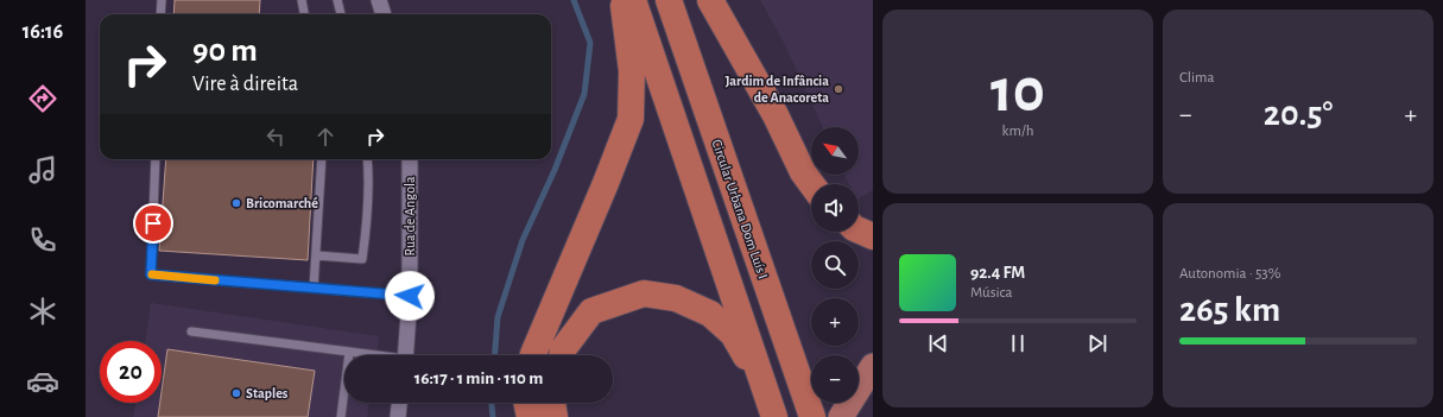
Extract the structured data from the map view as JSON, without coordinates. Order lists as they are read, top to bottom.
{
  "streets": {
    "highway": ["Circular Urbana Dom Luís I"],
    "street": ["Rua de Angola"]
  },
  "places": ["Jardim de Infância de Anacoreta", "Bricomarché", "Staples"],
  "north": "top left",
  "page": {
    "tabs": "16:16",
    "tile": [
      ["10", "km/h"],
      "Clima",
      ["Autonomia · 53%", "265 km"]
    ],
    "turn": ["90 m", "Vire à direita"],
    "heat": ["−", "20.5°", "+"],
    "map_buttons": ["+", "−"],
    "song": ["92.4 FM", "Música"],
    "limit": "20",
    "trip": "16:17 · 1 min · 110 m"
  }
}
